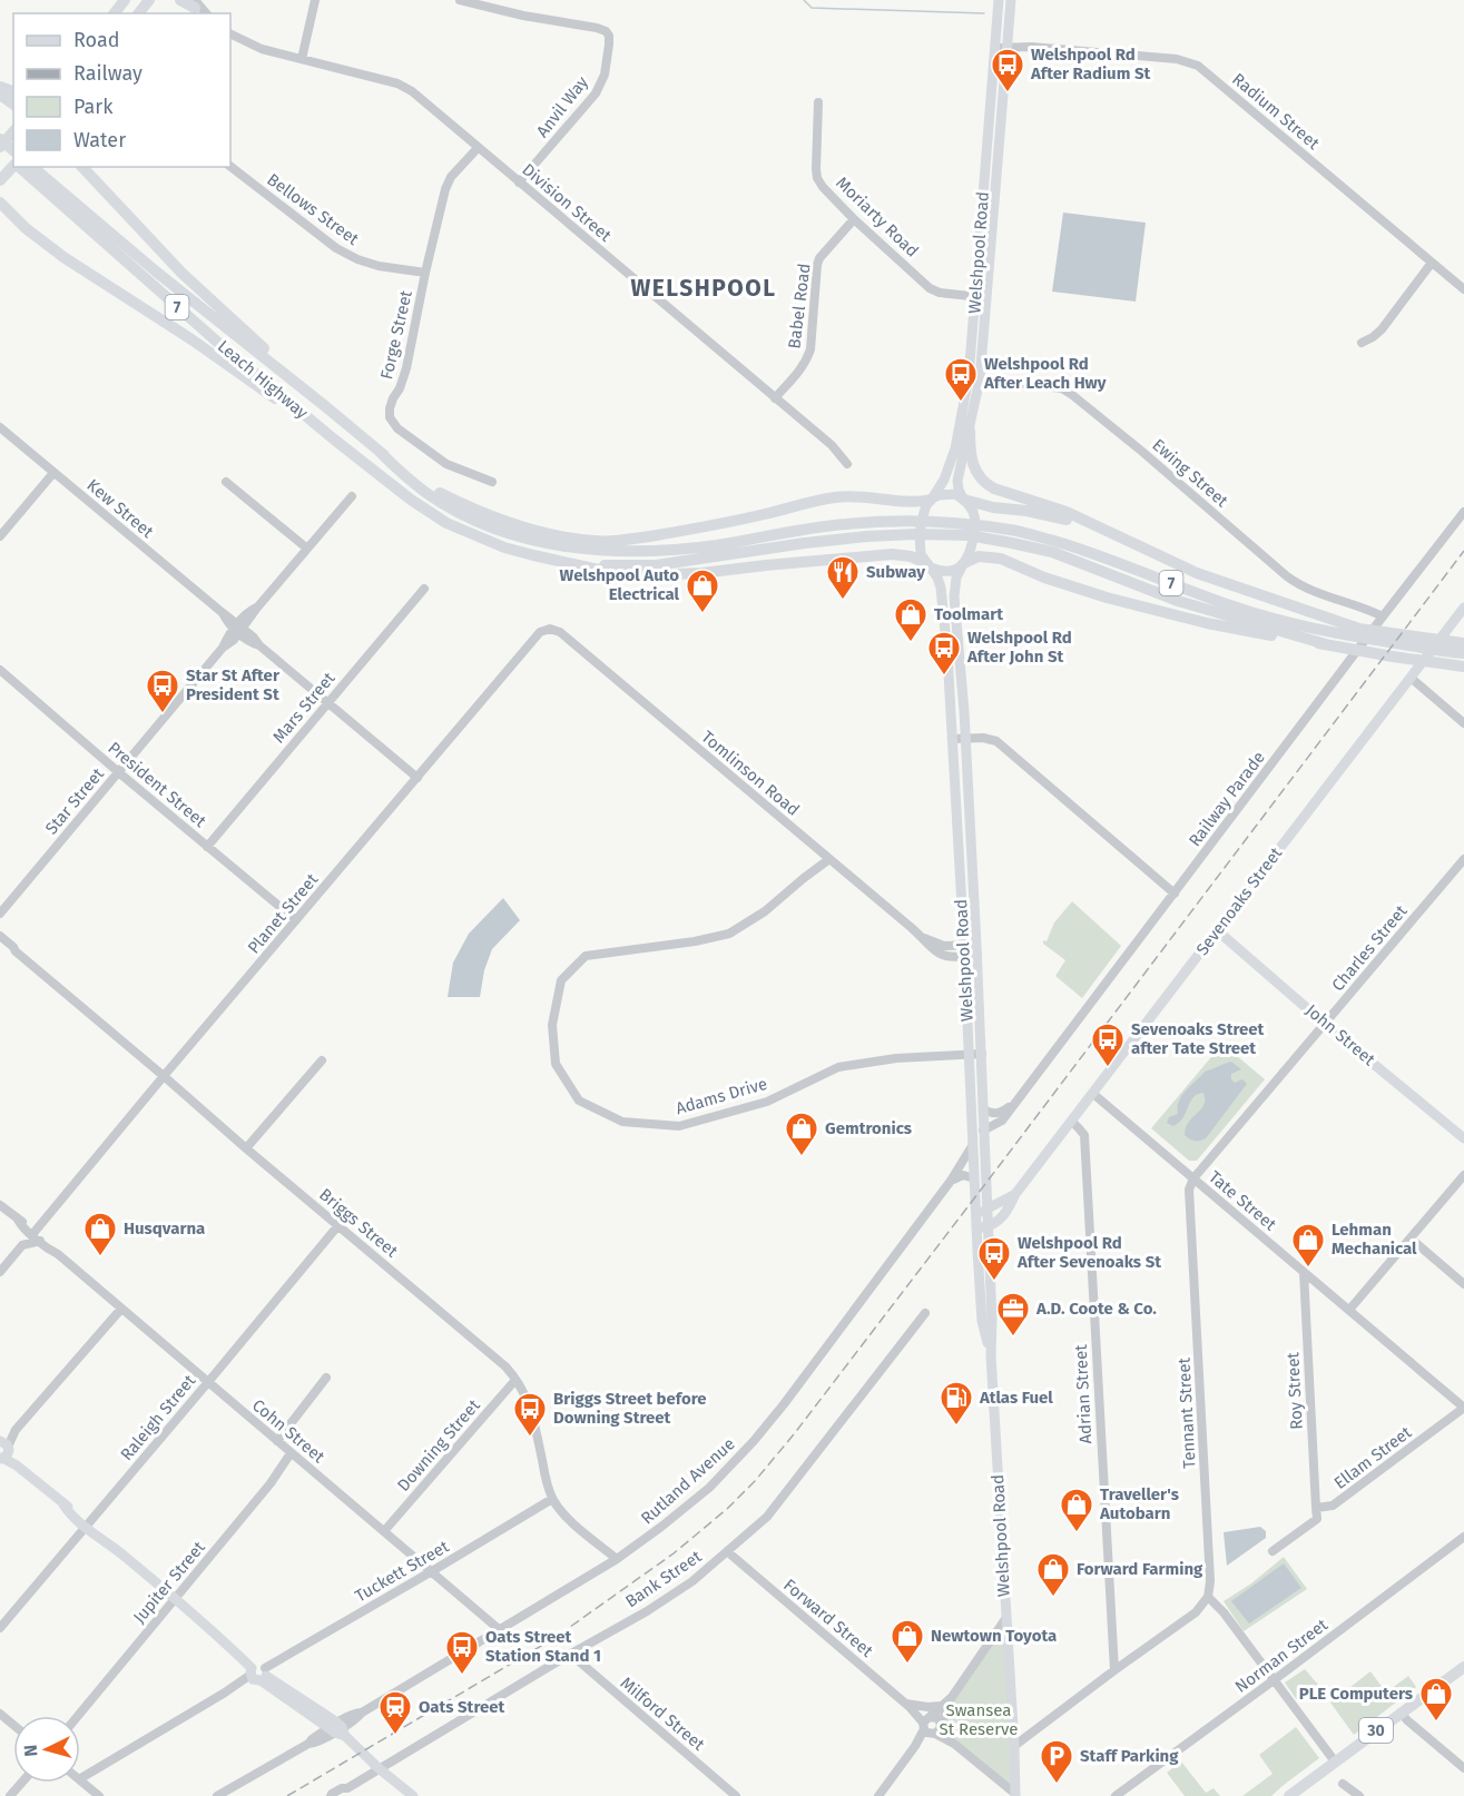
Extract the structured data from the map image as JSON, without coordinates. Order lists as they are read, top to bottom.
{
  "streets": {
    "highway": ["7", "Leach Highway", "30"],
    "main road": ["Welshpool Road", "Sevenoaks Street", "John Street"],
    "street": [
      "Anvil Way",
      "Radium Street",
      "Division Street",
      "Bellows Street",
      "Moriarty Road",
      "Babel Road",
      "Forge Street",
      "Ewing Street",
      "Kew Street",
      "Mars Street",
      "Tomlinson Road",
      "President Street",
      "Railway Parade",
      "Star Street",
      "Planet Street",
      "Charles Street",
      "Adams Drive",
      "Tate Street",
      "Briggs Street",
      "Roy Street",
      "Adrian Street",
      "Tennant Street",
      "Raleigh Street",
      "Cohn Street",
      "Downing Street",
      "Ellam Street",
      "Rutland Avenue",
      "Tuckett Street",
      "Bank Street",
      "Jupiter Street",
      "Forward Street",
      "Norman Street",
      "Milford Street"
    ]
  },
  "crossings": [
    ["Anvil Way", "Division Street"],
    ["Radium Street", "Welshpool Road"],
    ["Division Street", "Babel Road"],
    ["Division Street", "Forge Street"],
    ["Bellows Street", "Forge Street"],
    ["Moriarty Road", "Welshpool Road"],
    ["Moriarty Road", "Babel Road"],
    ["Welshpool Road", "7"],
    ["Welshpool Road", "Ewing Street"],
    ["Welshpool Road", "Tomlinson Road"],
    ["Welshpool Road", "Railway Parade"],
    ["Welshpool Road", "Sevenoaks Street"],
    ["Welshpool Road", "Adams Drive"],
    ["Welshpool Road", "Rutland Avenue"],
    ["7", "Leach Highway"],
    ["Ewing Street", "Railway Parade"],
    ["Kew Street", "Mars Street"],
    ["Kew Street", "Star Street"],
    ["Kew Street", "Planet Street"],
    ["Mars Street", "President Street"],
    ["Tomlinson Road", "Planet Street"],
    ["Tomlinson Road", "Adams Drive"],
    ["President Street", "Star Street"],
    ["President Street", "Planet Street"],
    ["Sevenoaks Street", "John Street"],
    ["Sevenoaks Street", "Tate Street"],
    ["Sevenoaks Street", "Adrian Street"],
    ["Planet Street", "Briggs Street"],
    ["Planet Street", "Cohn Street"],
    ["Charles Street", "John Street"],
    ["Charles Street", "Tate Street"],
    ["Charles Street", "Tennant Street"],
    ["Tate Street", "Roy Street"],
    ["Tate Street", "Tennant Street"],
    ["Tate Street", "Ellam Street"],
    ["Briggs Street", "Raleigh Street"],
    ["Briggs Street", "Downing Street"],
    ["Briggs Street", "Rutland Avenue"],
    ["Briggs Street", "Tuckett Street"],
    ["Roy Street", "Ellam Street"],
    ["Raleigh Street", "Cohn Street"],
    ["Cohn Street", "Downing Street"],
    ["Cohn Street", "Rutland Avenue"],
    ["Cohn Street", "Tuckett Street"],
    ["Cohn Street", "Jupiter Street"],
    ["Bank Street", "Forward Street"],
    ["Bank Street", "Milford Street"]
  ],
  "districts": ["WELSHPOOL"],
  "parks": ["Swansea St Reserve"],
  "places": {
    "bus stop": [
      "Welshpool Rd After Radium St",
      "Welshpool Rd After Leach Hwy",
      "Welshpool Rd After John St",
      "Star St After President St",
      "Sevenoaks Street after Tate Street",
      "Welshpool Rd After Sevenoaks St",
      "Briggs Street before Downing Street",
      "Oats Street Station Stand 1"
    ],
    "restaurant": ["Subway"],
    "shop": [
      "Welshpool Auto Electrical",
      "Toolmart",
      "Gemtronics",
      "Husqvarna",
      "Lehman Mechanical",
      "Traveller's Autobarn",
      "Forward Farming",
      "Newtown Toyota",
      "PLE Computers"
    ],
    "office": ["A.D. Coote & Co."],
    "fuel station": ["Atlas Fuel"],
    "station": ["Oats Street"],
    "parking": ["Staff Parking"]
  },
  "legend": [
    "Road",
    "Railway",
    "Park",
    "Water"
  ],
  "north": "left"
}
